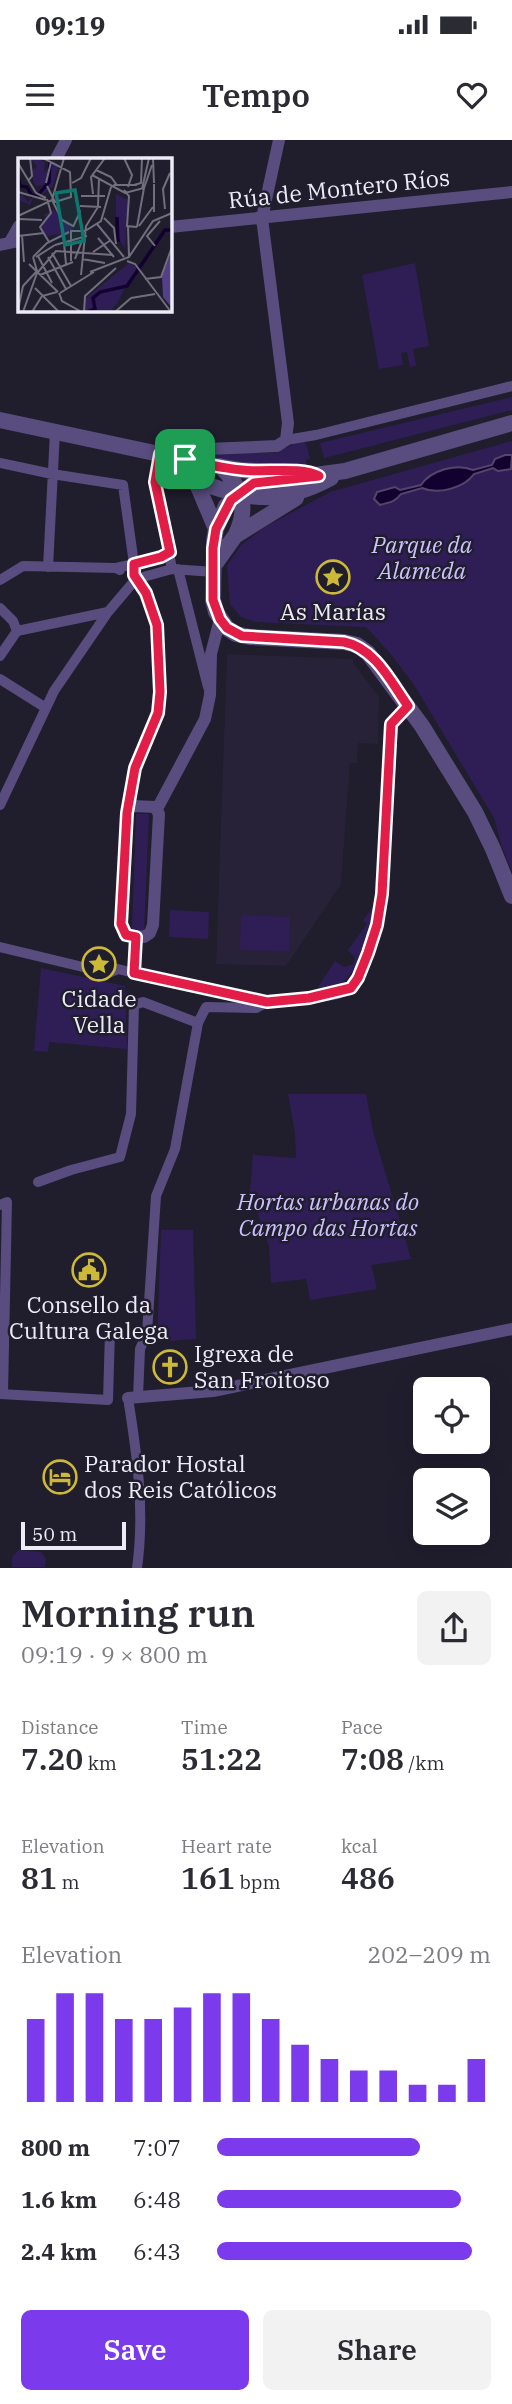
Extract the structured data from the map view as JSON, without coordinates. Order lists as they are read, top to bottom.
{
  "streets": {
    "street": ["Rúa de Montero Ríos"]
  },
  "parks": ["Parque da Alameda", "Hortas urbanas do Campo das Hortas"],
  "places": {
    "place": ["As Marías", "Cidade Vella"],
    "public building": ["Consello da Cultura Galega"],
    "church": ["Igrexa de San Froitoso"],
    "hotel": ["Parador Hostal dos Reis Católicos"]
  },
  "scale_bar": "50 m",
  "page": {
    "status": "09:19",
    "header": "Tempo",
    "scale": "50 m",
    "heading": ["Morning run", "09:19 · 9 × 800 m"],
    "stats": [
      ["Distance", "7.20 km"],
      ["Time", "51:22"],
      ["Pace", "7:08 /km"],
      ["Elevation", "81 m"],
      ["Heart rate", "161 bpm"],
      ["kcal", "486"]
    ],
    "chart": ["Elevation", "202–209 m"],
    "list": [
      {
        "name": "800 m",
        "note": "7:07"
      },
      {
        "name": "1.6 km",
        "note": "6:48"
      },
      {
        "name": "2.4 km",
        "note": "6:43"
      }
    ],
    "buttons": ["Save", "Share"]
  }
}
